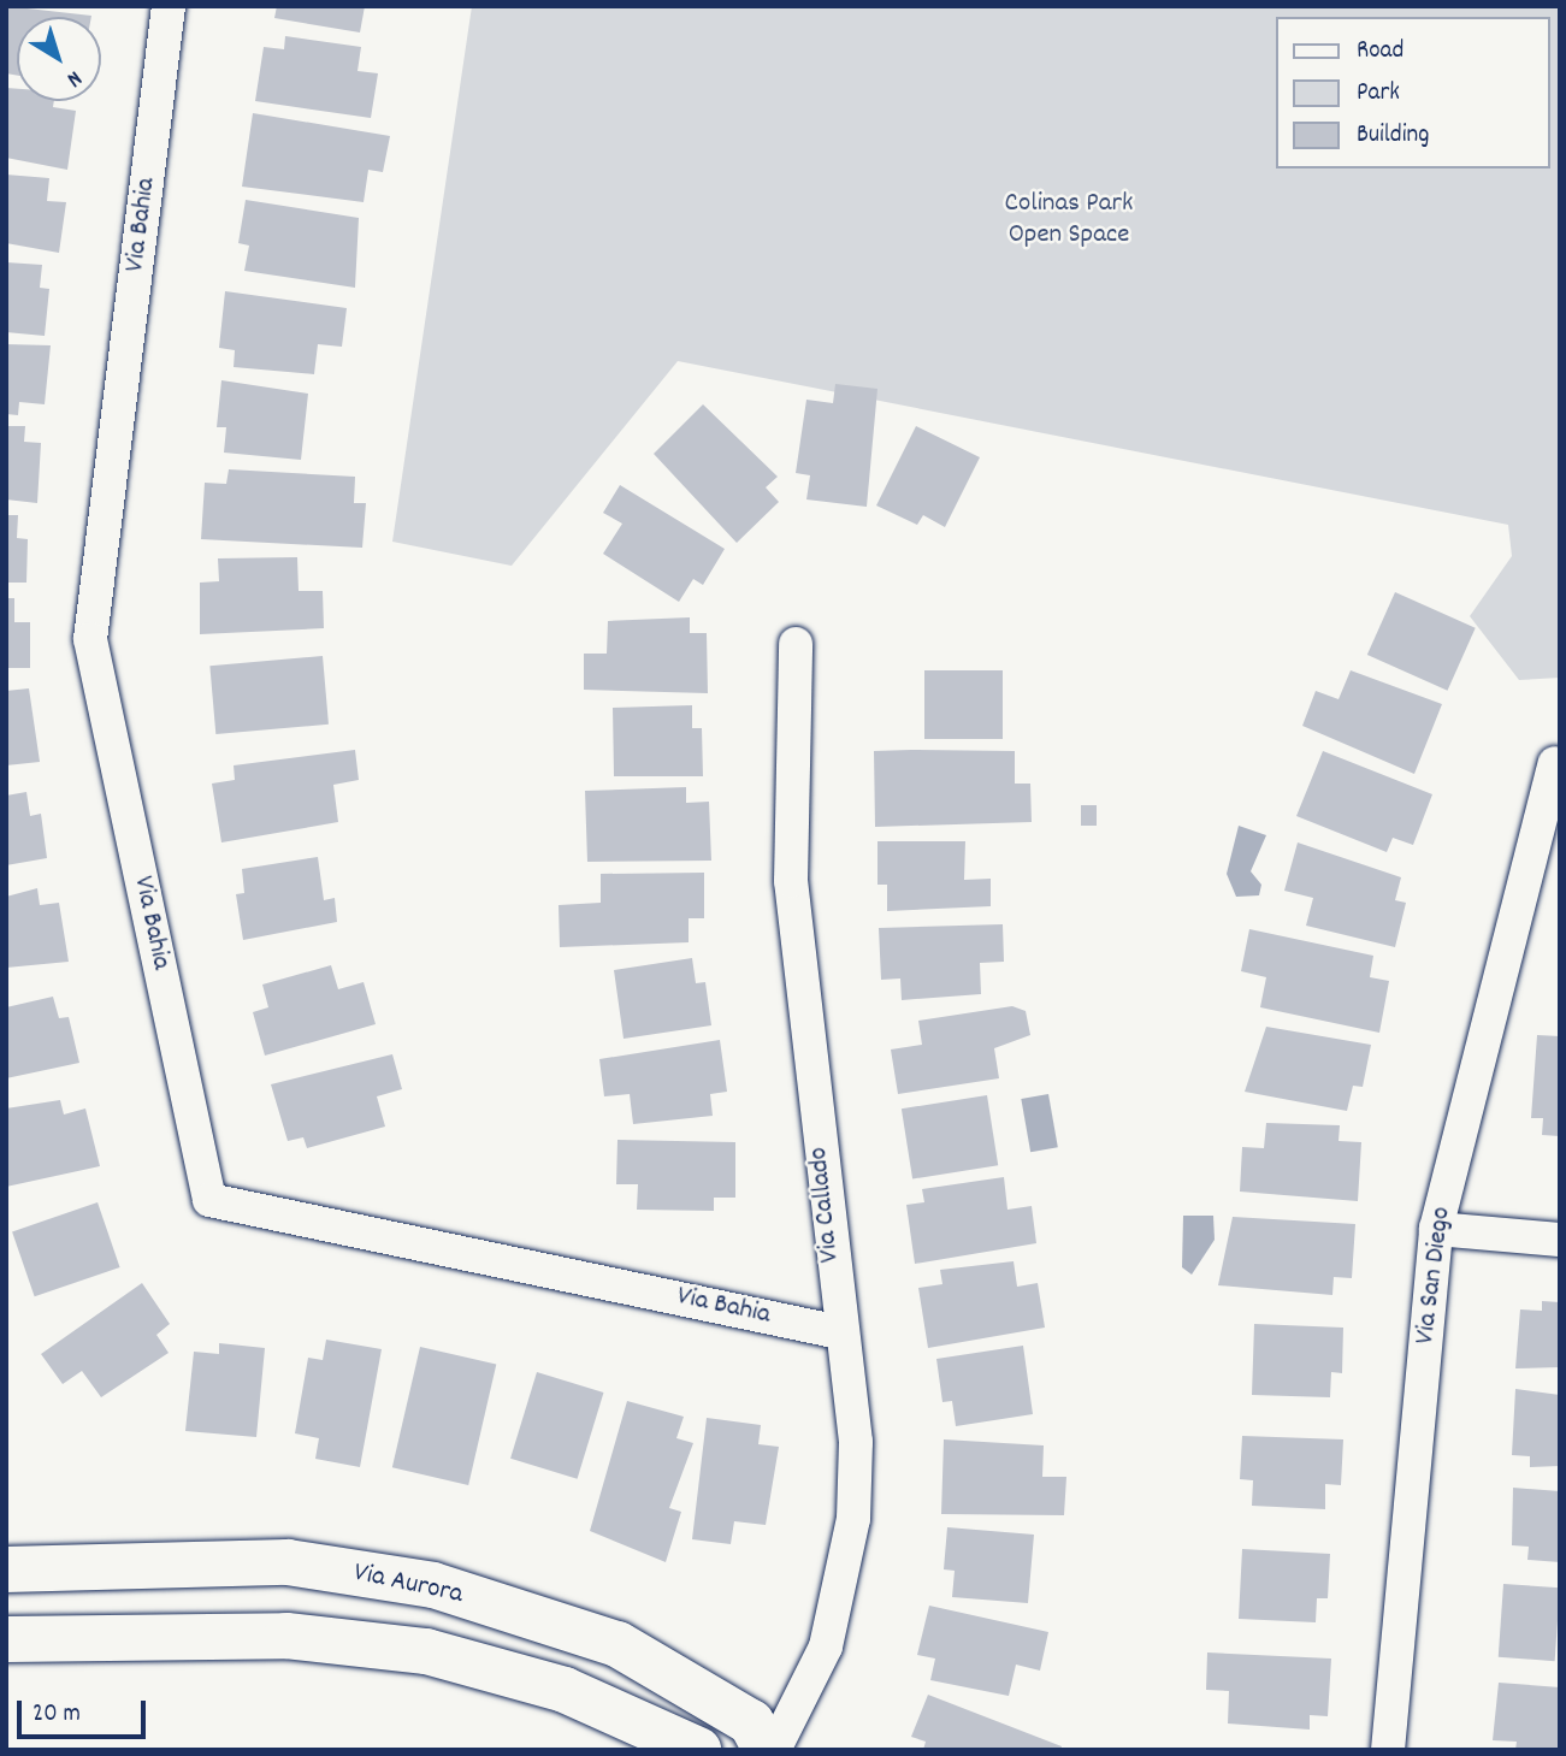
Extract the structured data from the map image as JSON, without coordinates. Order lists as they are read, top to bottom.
{
  "streets": {
    "street": [
      "Via Bahia",
      "Via Callado",
      "Via San Diego",
      "Via Aurora"
    ]
  },
  "crossings": [
    ["Via Bahia", "Via Callado"]
  ],
  "parks": ["Colinas Park Open Space"],
  "legend": ["Road", "Park", "Building"],
  "scale_bar": "20 m",
  "north": "bottom right"
}
